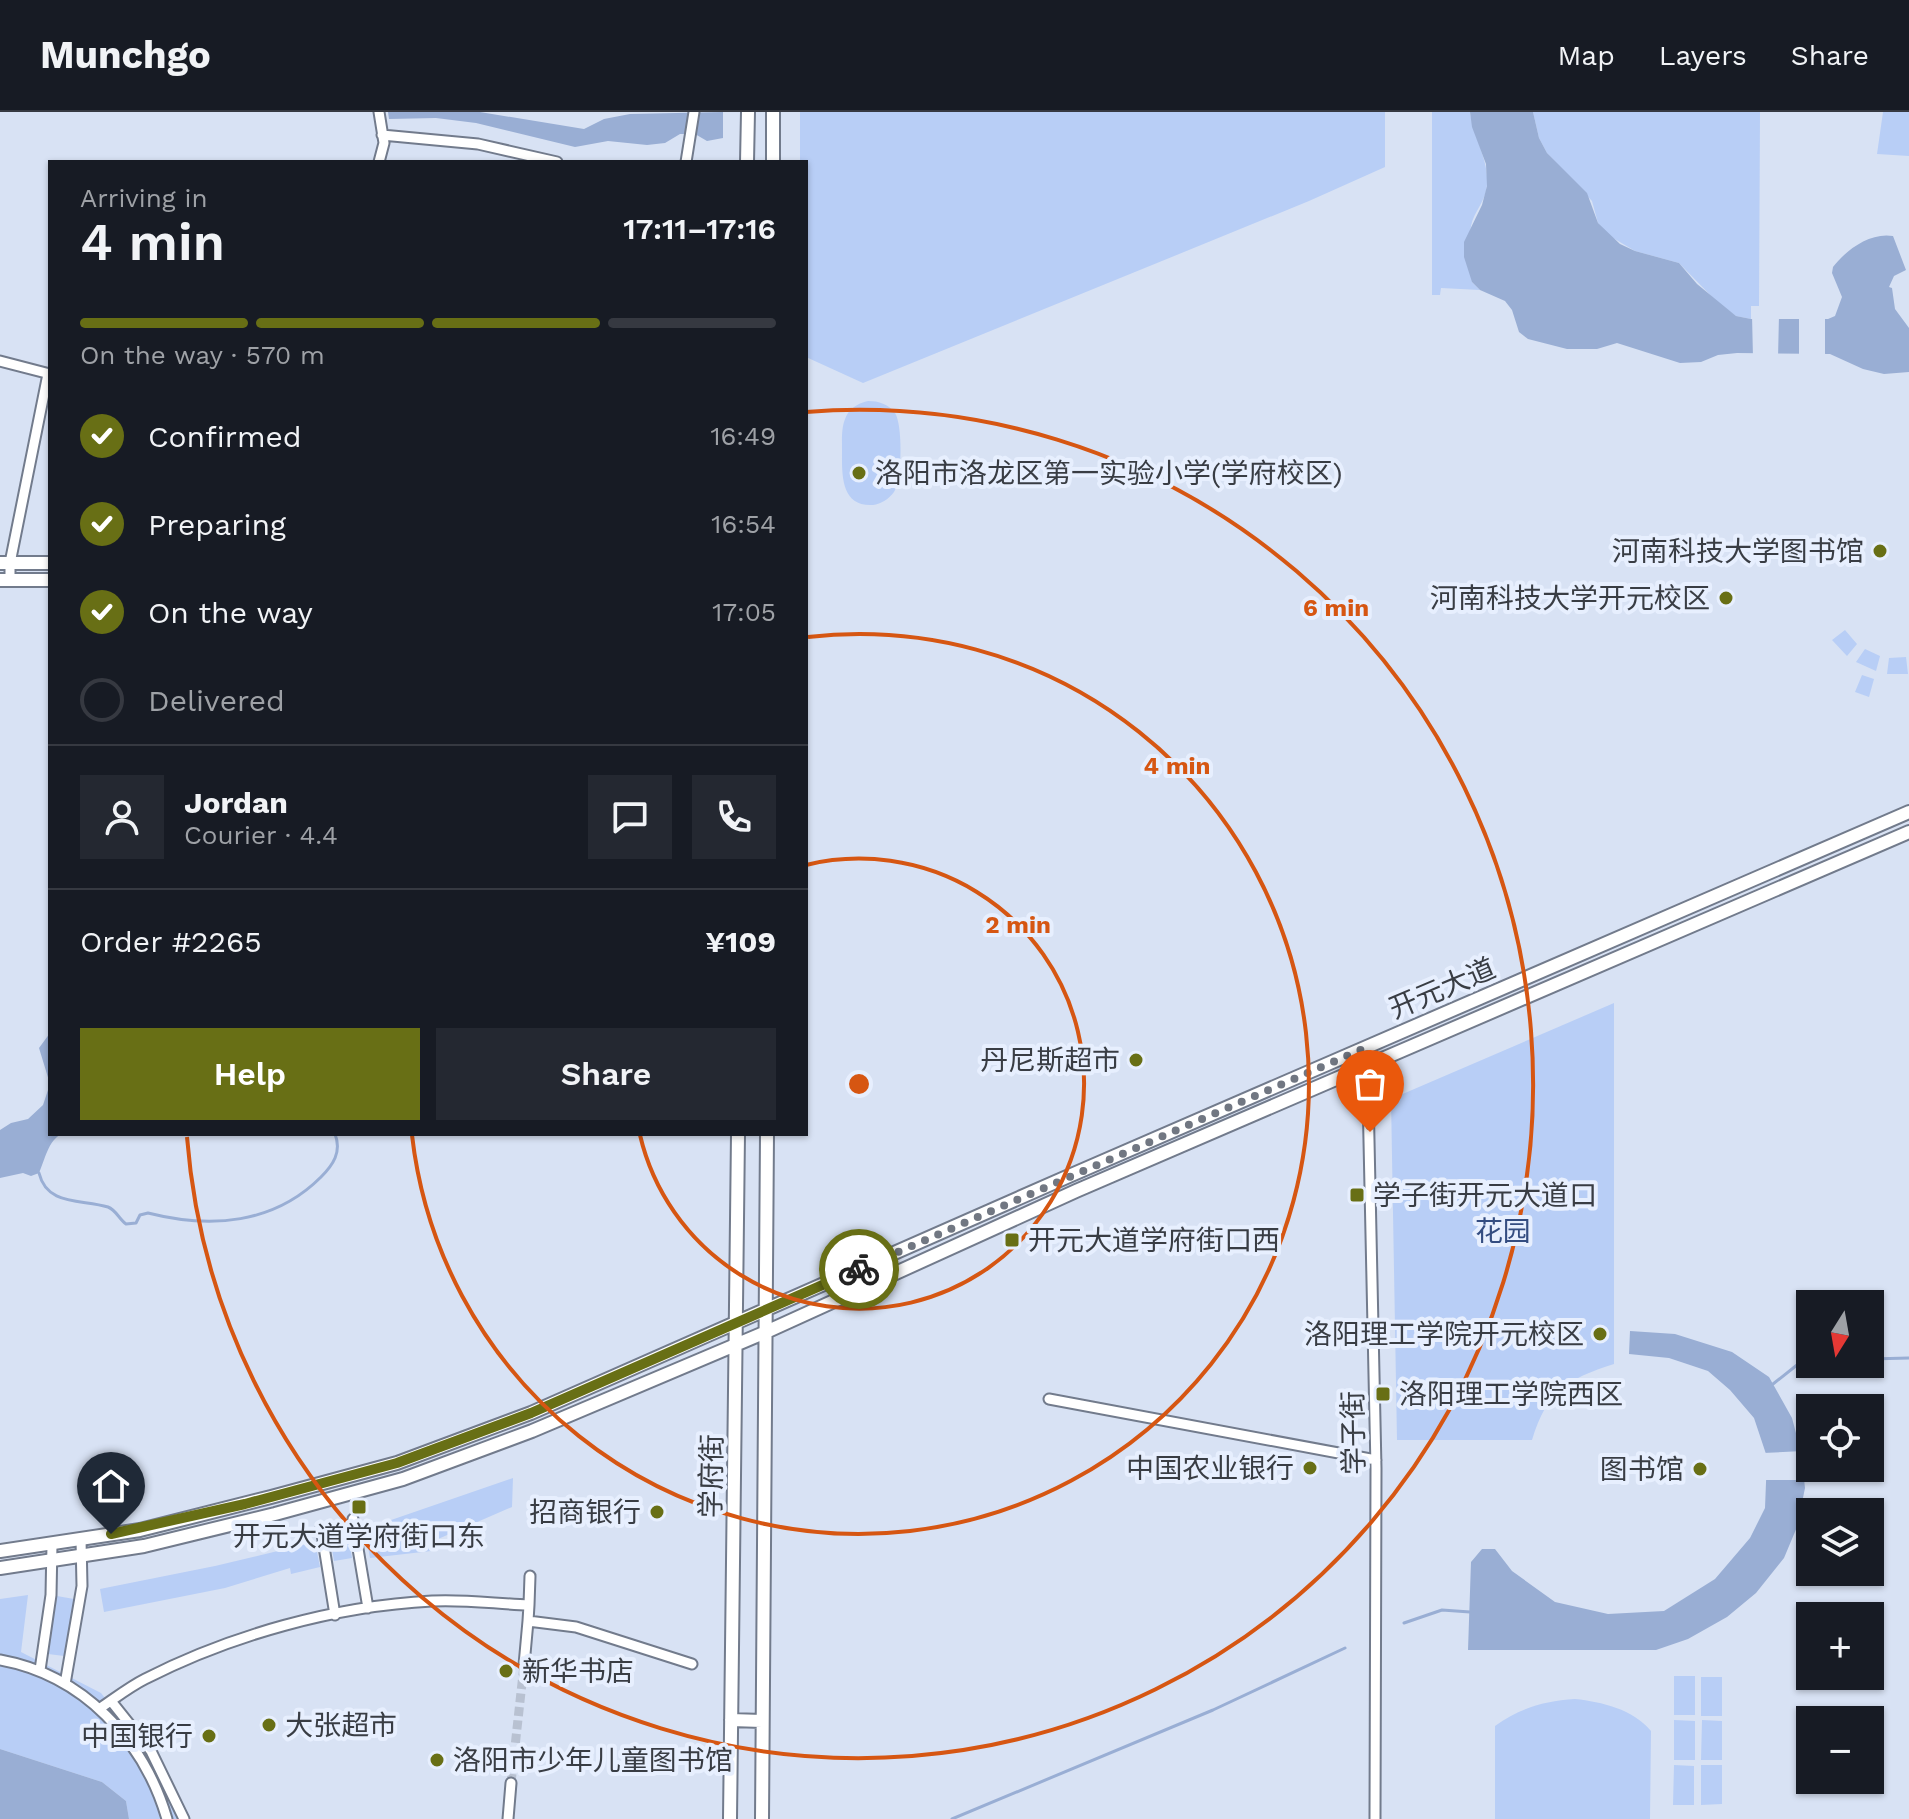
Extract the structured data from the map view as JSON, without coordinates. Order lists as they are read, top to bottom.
{
  "streets": {
    "main road": ["开元大道", "学府街"],
    "street": ["学子街"]
  },
  "crossings": [
    ["开元大道", "学子街"],
    ["开元大道", "学府街"]
  ],
  "parks": ["花园"],
  "places": {
    "other": [
      "洛阳市洛龙区第一实验小学(学府校区)",
      "河南科技大学图书馆",
      "河南科技大学开元校区",
      "丹尼斯超市",
      "洛阳理工学院开元校区",
      "中国农业银行",
      "图书馆",
      "招商银行",
      "新华书店",
      "大张超市",
      "中国银行",
      "洛阳市少年儿童图书馆"
    ],
    "transit": [
      "学子街开元大道口",
      "开元大道学府街口西",
      "洛阳理工学院西区",
      "开元大道学府街口东"
    ]
  },
  "north": "bottom",
  "page": {
    "header": "Munchgo",
    "nav": ["Map", "Layers", "Share"],
    "heading": ["4 min", "Arriving in", "17:11–17:16"],
    "panel": [
      "Jordan",
      "Courier · 4.4",
      "Order #2265",
      "¥109"
    ],
    "bar": "On the way · 570 m",
    "list": [
      ["Confirmed", "16:49"],
      ["Preparing", "16:54"],
      ["On the way", "17:05"],
      "Delivered"
    ],
    "buttons": ["Help", "Share"],
    "map_buttons": ["+", "−"]
  },
  "rings": ["6 min", "4 min", "2 min"]
}
